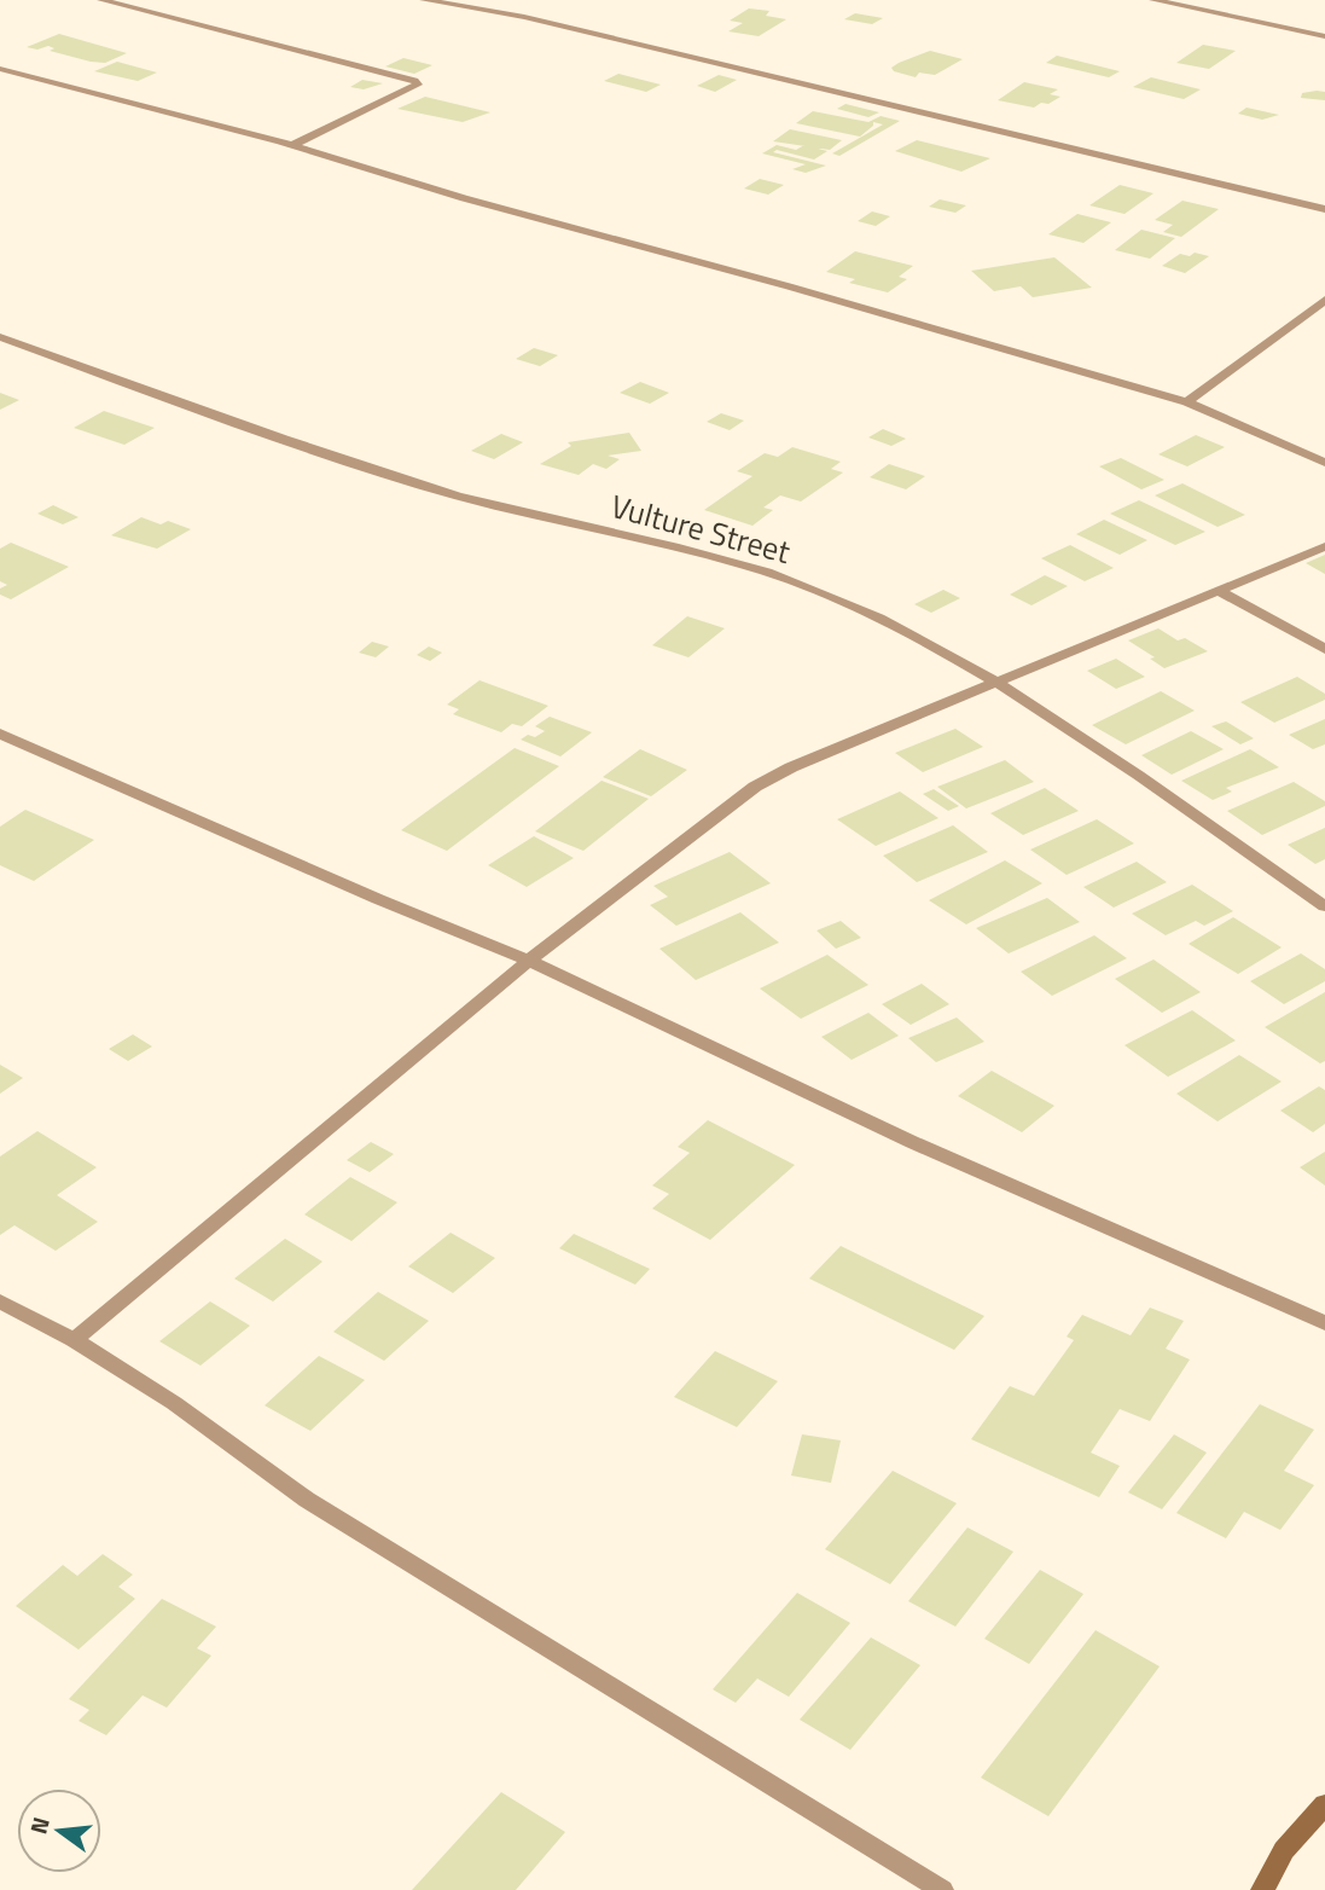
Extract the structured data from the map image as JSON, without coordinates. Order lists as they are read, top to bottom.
{
  "streets": {
    "street": ["Vulture Street"]
  },
  "north": "left"
}
